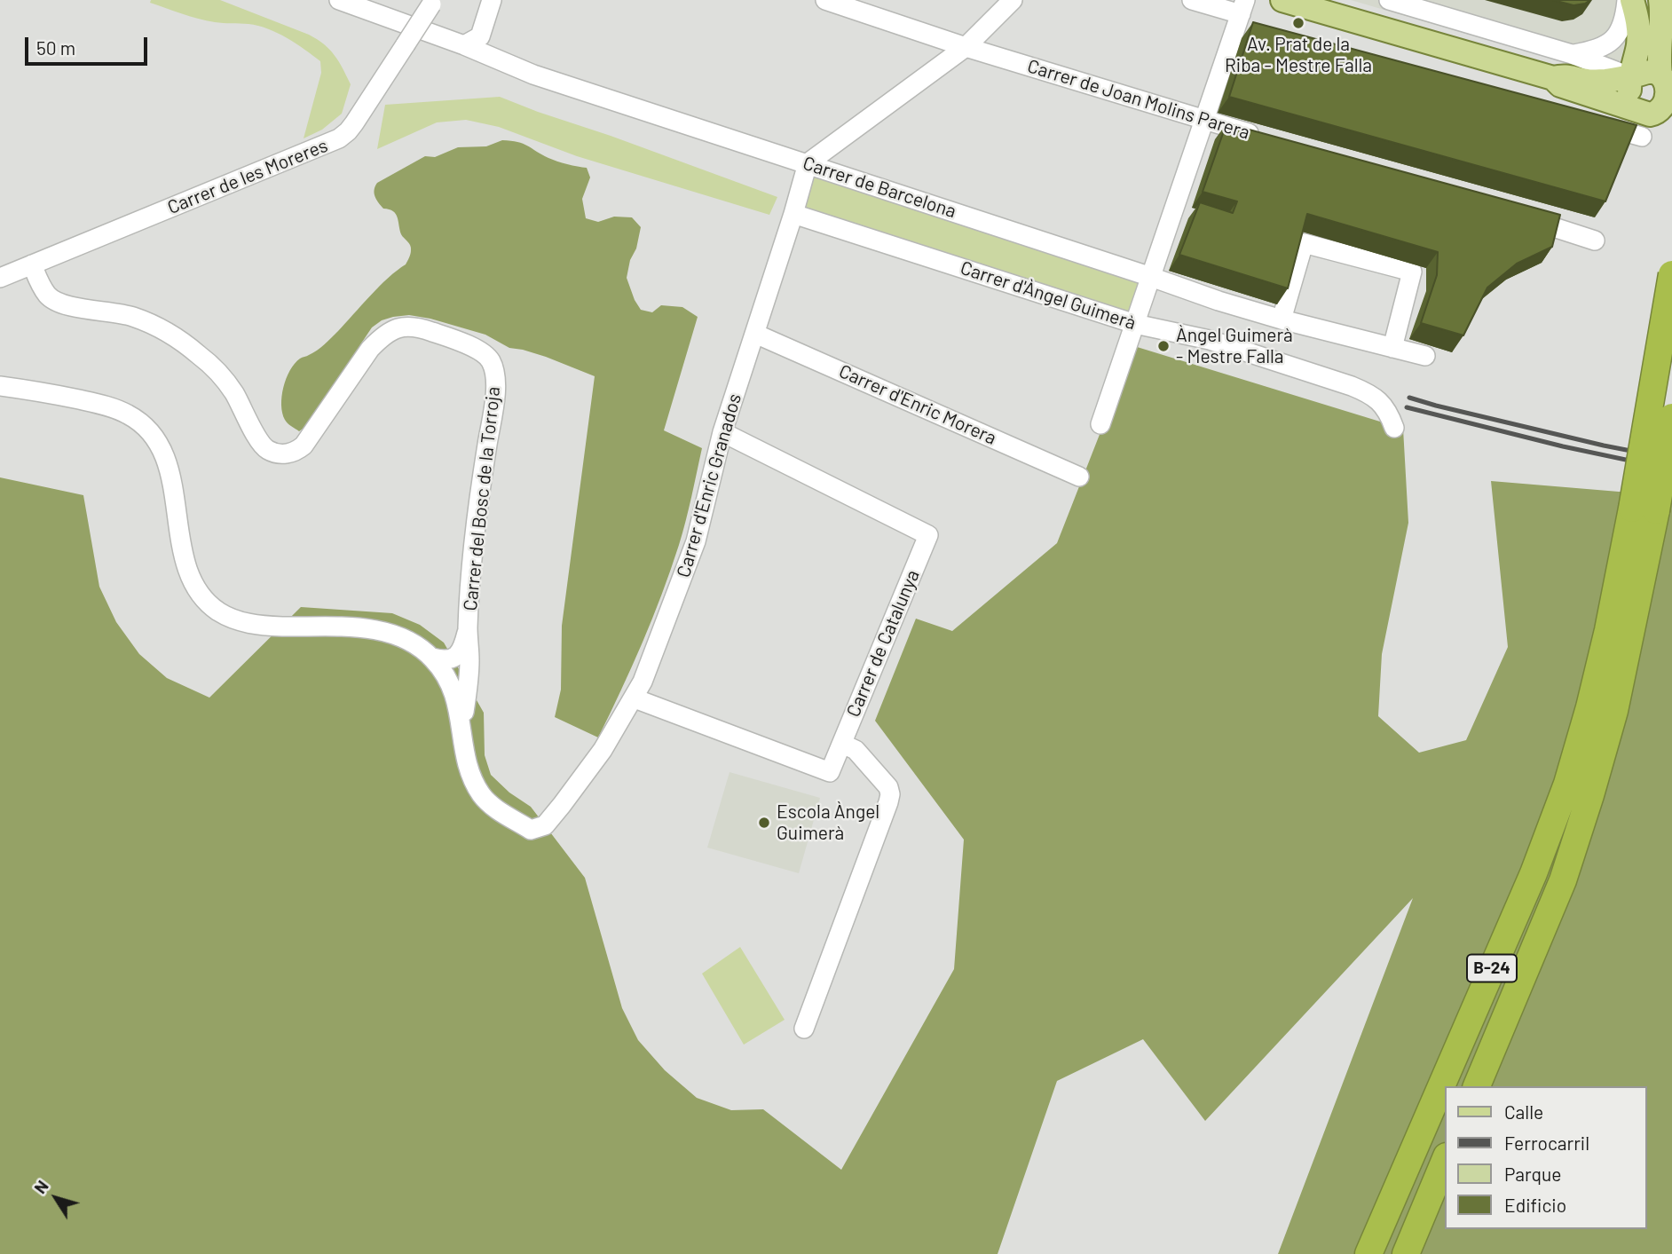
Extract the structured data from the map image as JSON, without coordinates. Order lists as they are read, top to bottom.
{
  "streets": {
    "highway": ["B-24"],
    "street": [
      "Carrer de Joan Molins Parera",
      "Carrer de les Moreres",
      "Carrer de Barcelona",
      "Carrer d'Àngel Guimerà",
      "Carrer d'Enric Morera",
      "Carrer d'Enric Granados",
      "Carrer del Bosc de la Torroja",
      "Carrer de Catalunya"
    ]
  },
  "crossings": [
    ["Carrer de les Moreres", "Carrer del Bosc de la Torroja"],
    ["Carrer de Barcelona", "Carrer d'Enric Granados"],
    ["Carrer d'Àngel Guimerà", "Carrer d'Enric Granados"],
    ["Carrer d'Enric Morera", "Carrer d'Enric Granados"],
    ["Carrer d'Enric Granados", "Carrer del Bosc de la Torroja"],
    ["Carrer d'Enric Granados", "Carrer de Catalunya"]
  ],
  "places": ["Av. Prat de la Riba - Mestre Falla", "Àngel Guimerà - Mestre Falla", "Escola Àngel Guimerà"],
  "legend": [
    "Calle",
    "Ferrocarril",
    "Parque",
    "Edificio"
  ],
  "scale_bar": "50 m",
  "north": "top left"
}
